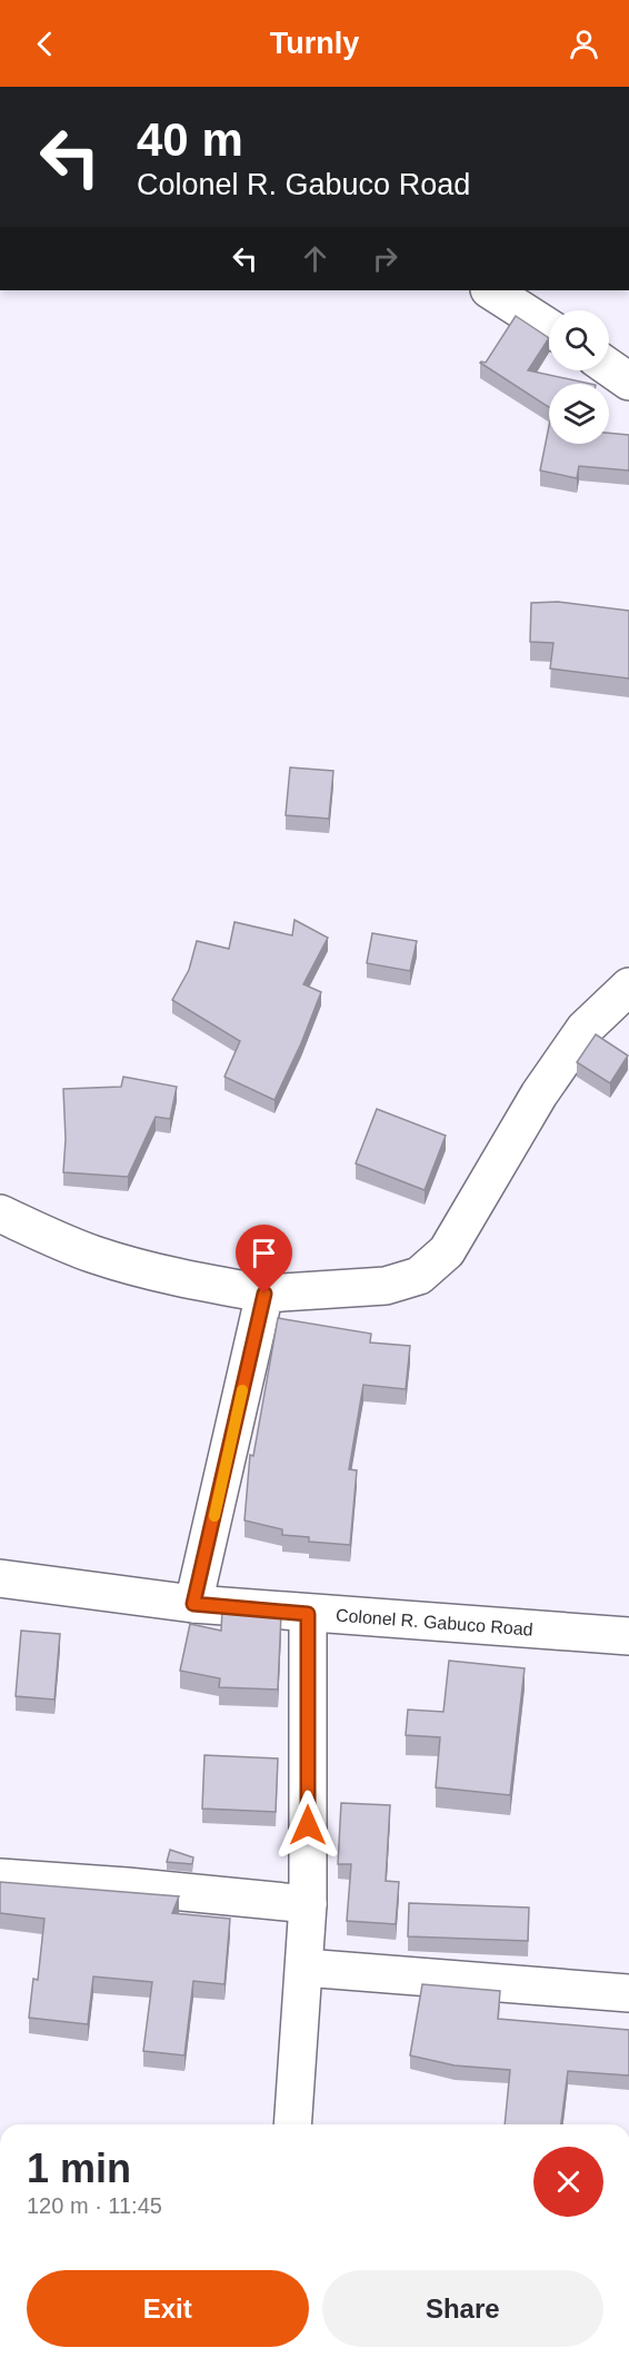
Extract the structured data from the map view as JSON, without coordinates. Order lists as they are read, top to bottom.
{
  "streets": {
    "street": ["Colonel R. Gabuco Road"]
  },
  "page": {
    "header": "Turnly",
    "turn": ["40 m", "Colonel R. Gabuco Road"],
    "heading": ["1 min", "120 m · 11:45"],
    "buttons": ["Exit", "Share"]
  }
}
